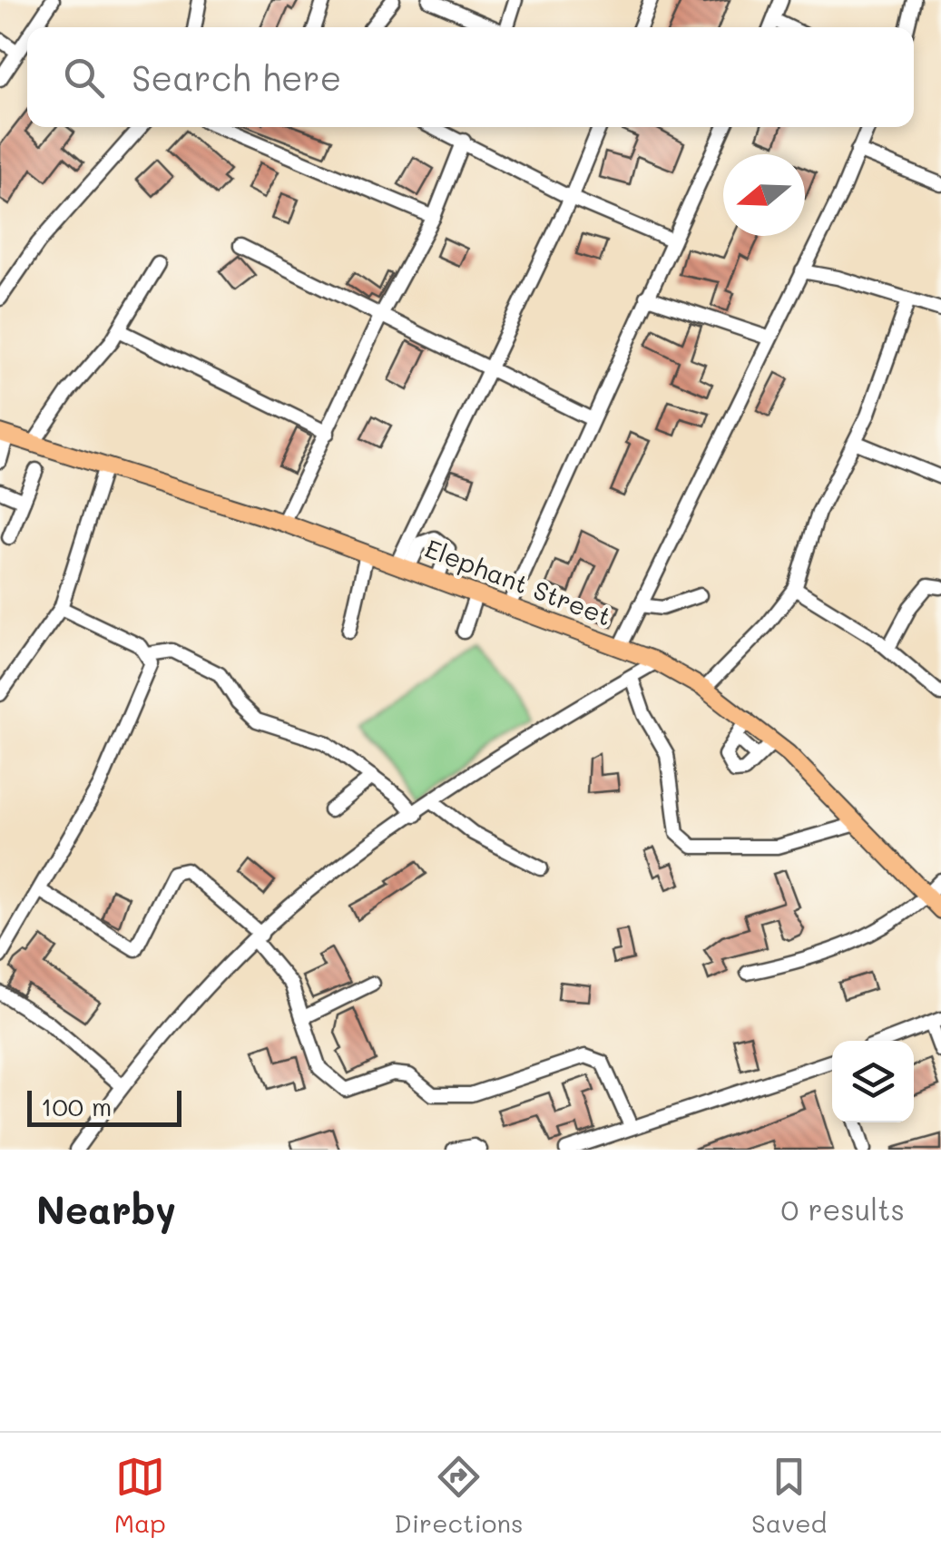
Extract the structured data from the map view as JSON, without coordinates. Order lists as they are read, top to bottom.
{
  "streets": {
    "main road": ["Elephant Street"]
  },
  "scale_bar": "100 m",
  "north": "left",
  "page": {
    "search": "Search here",
    "scale": "100 m",
    "heading": ["Nearby", "0 results"],
    "nav": ["Map", "Directions", "Saved"]
  }
}
